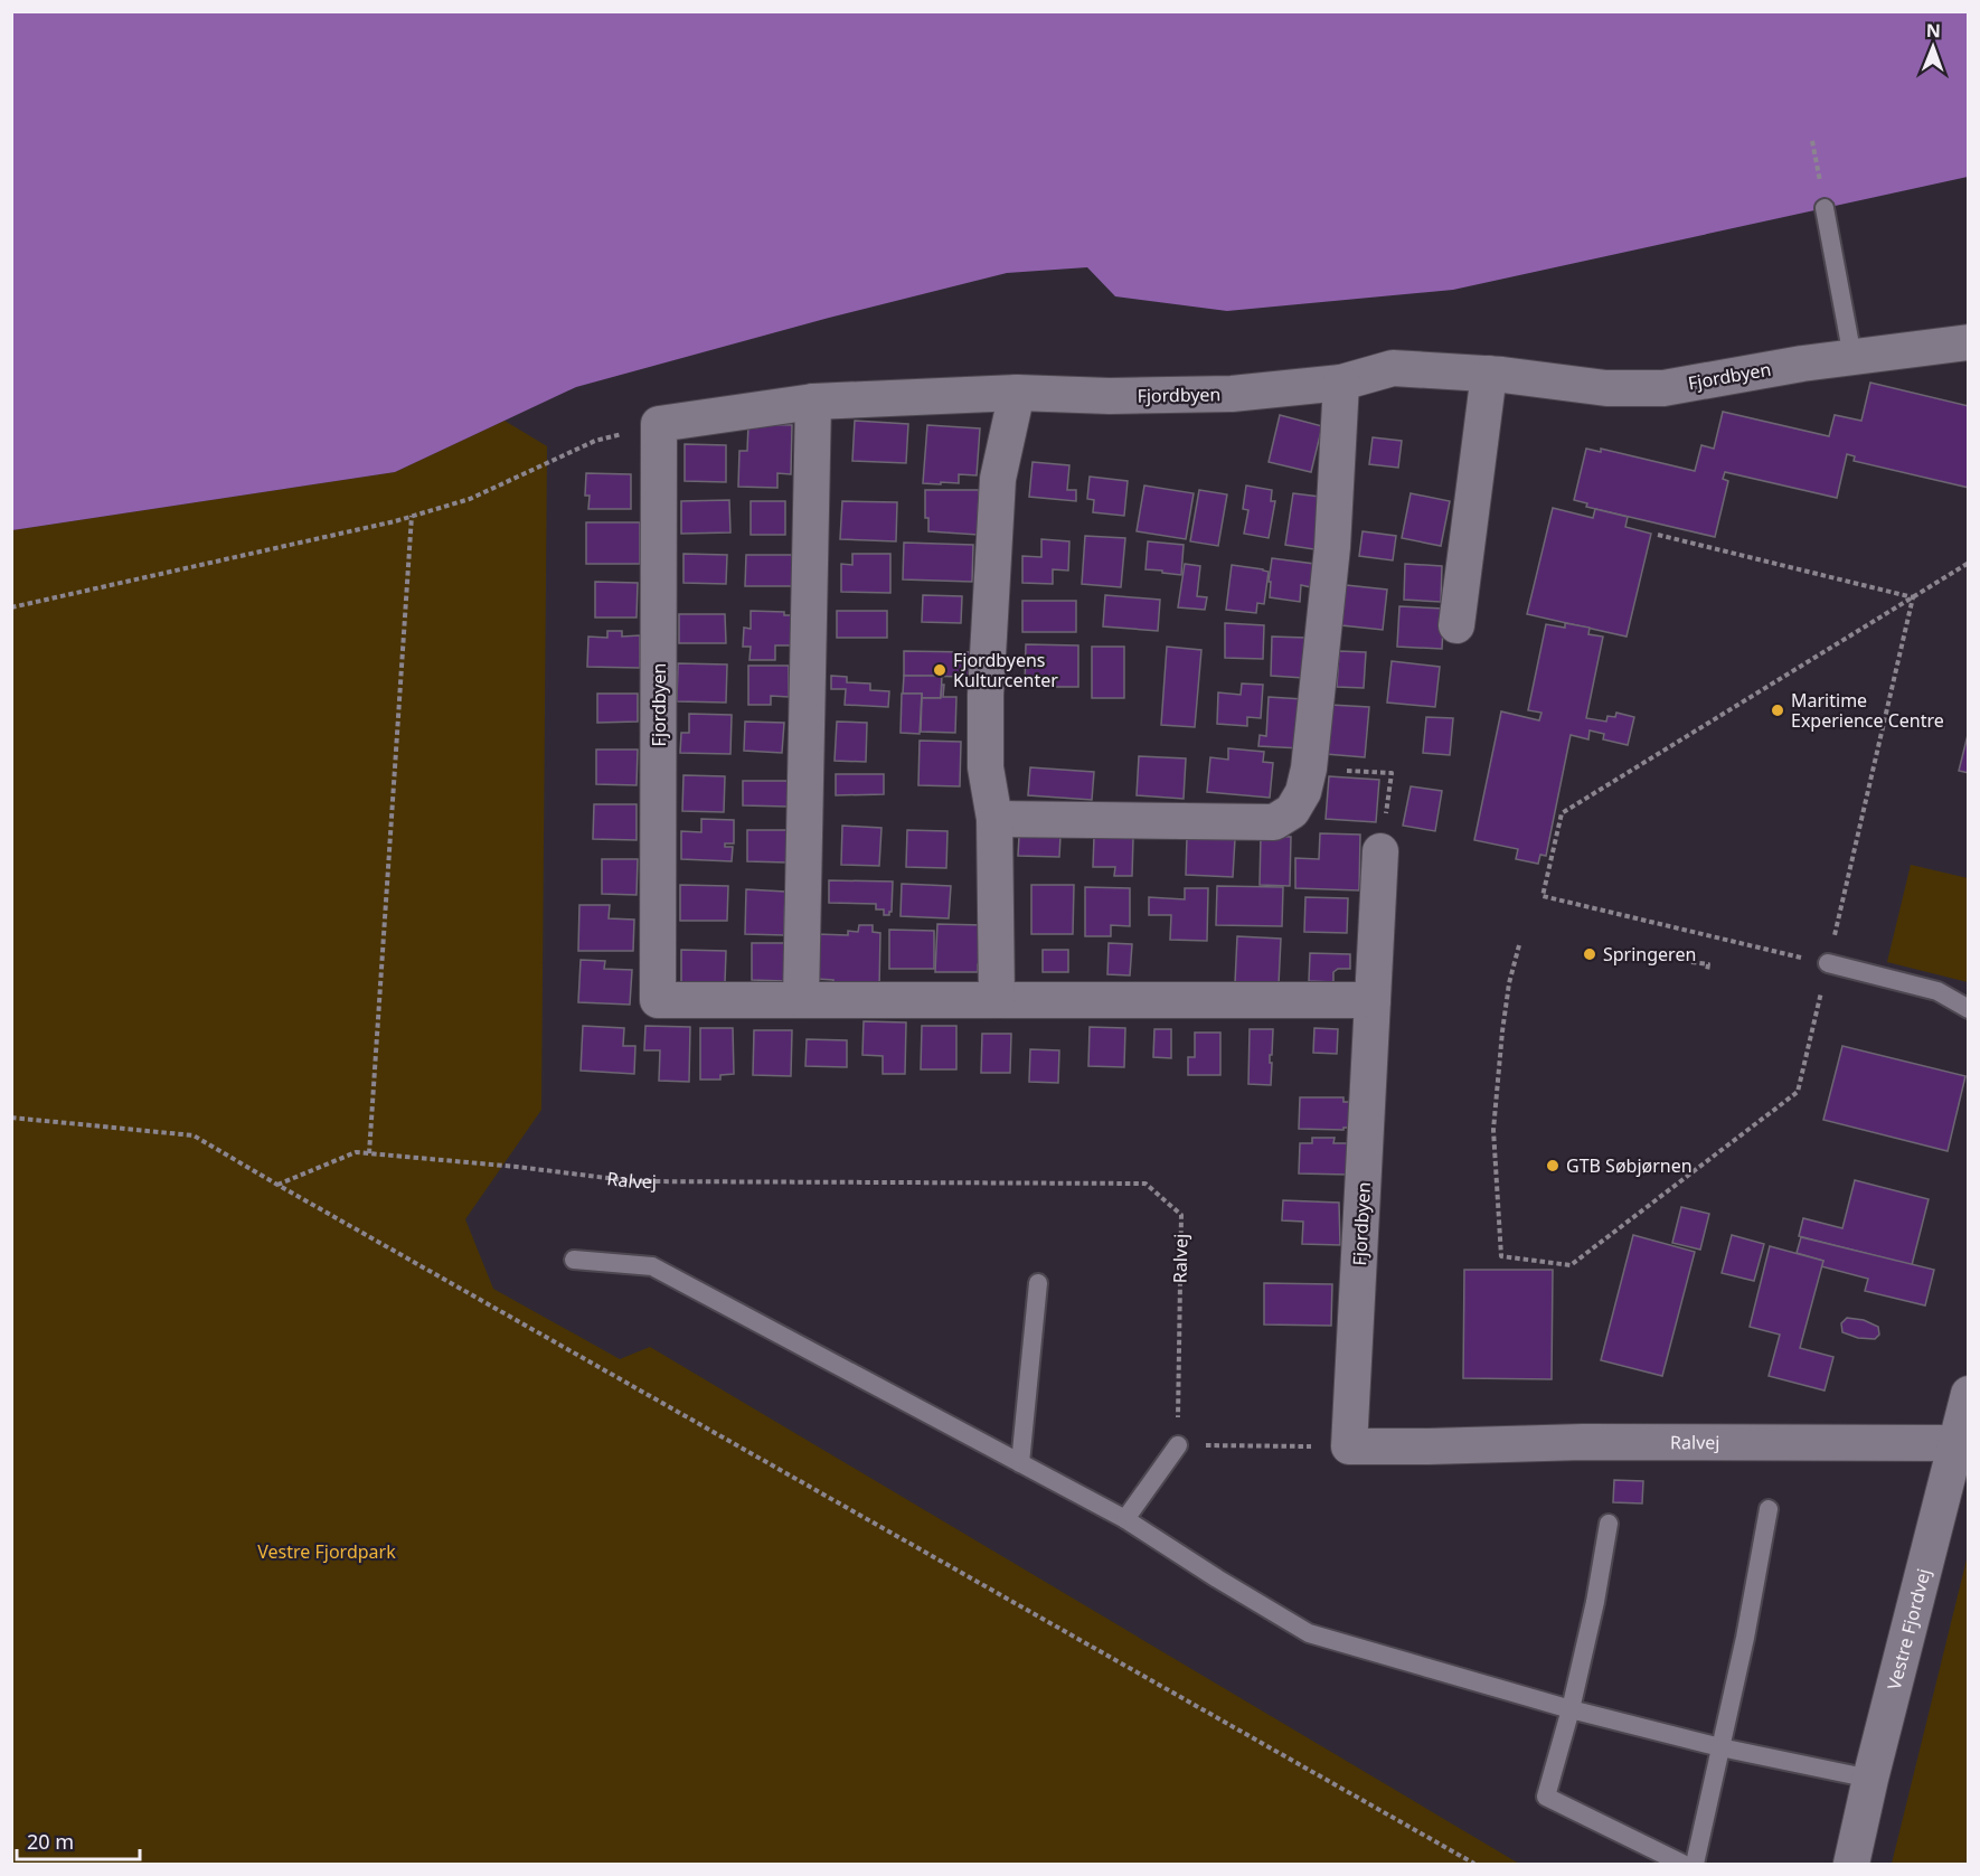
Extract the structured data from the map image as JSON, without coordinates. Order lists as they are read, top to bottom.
{
  "streets": {
    "street": ["Fjordbyen", "Ralvej", "Vestre Fjordvej"]
  },
  "crossings": [
    ["Fjordbyen", "Ralvej"],
    ["Ralvej", "Vestre Fjordvej"]
  ],
  "parks": ["Vestre Fjordpark"],
  "places": [
    "Fjordbyens Kulturcenter",
    "Maritime Experience Centre",
    "Springeren",
    "GTB Søbjørnen"
  ],
  "scale_bar": "20 m",
  "north": "top"
}
